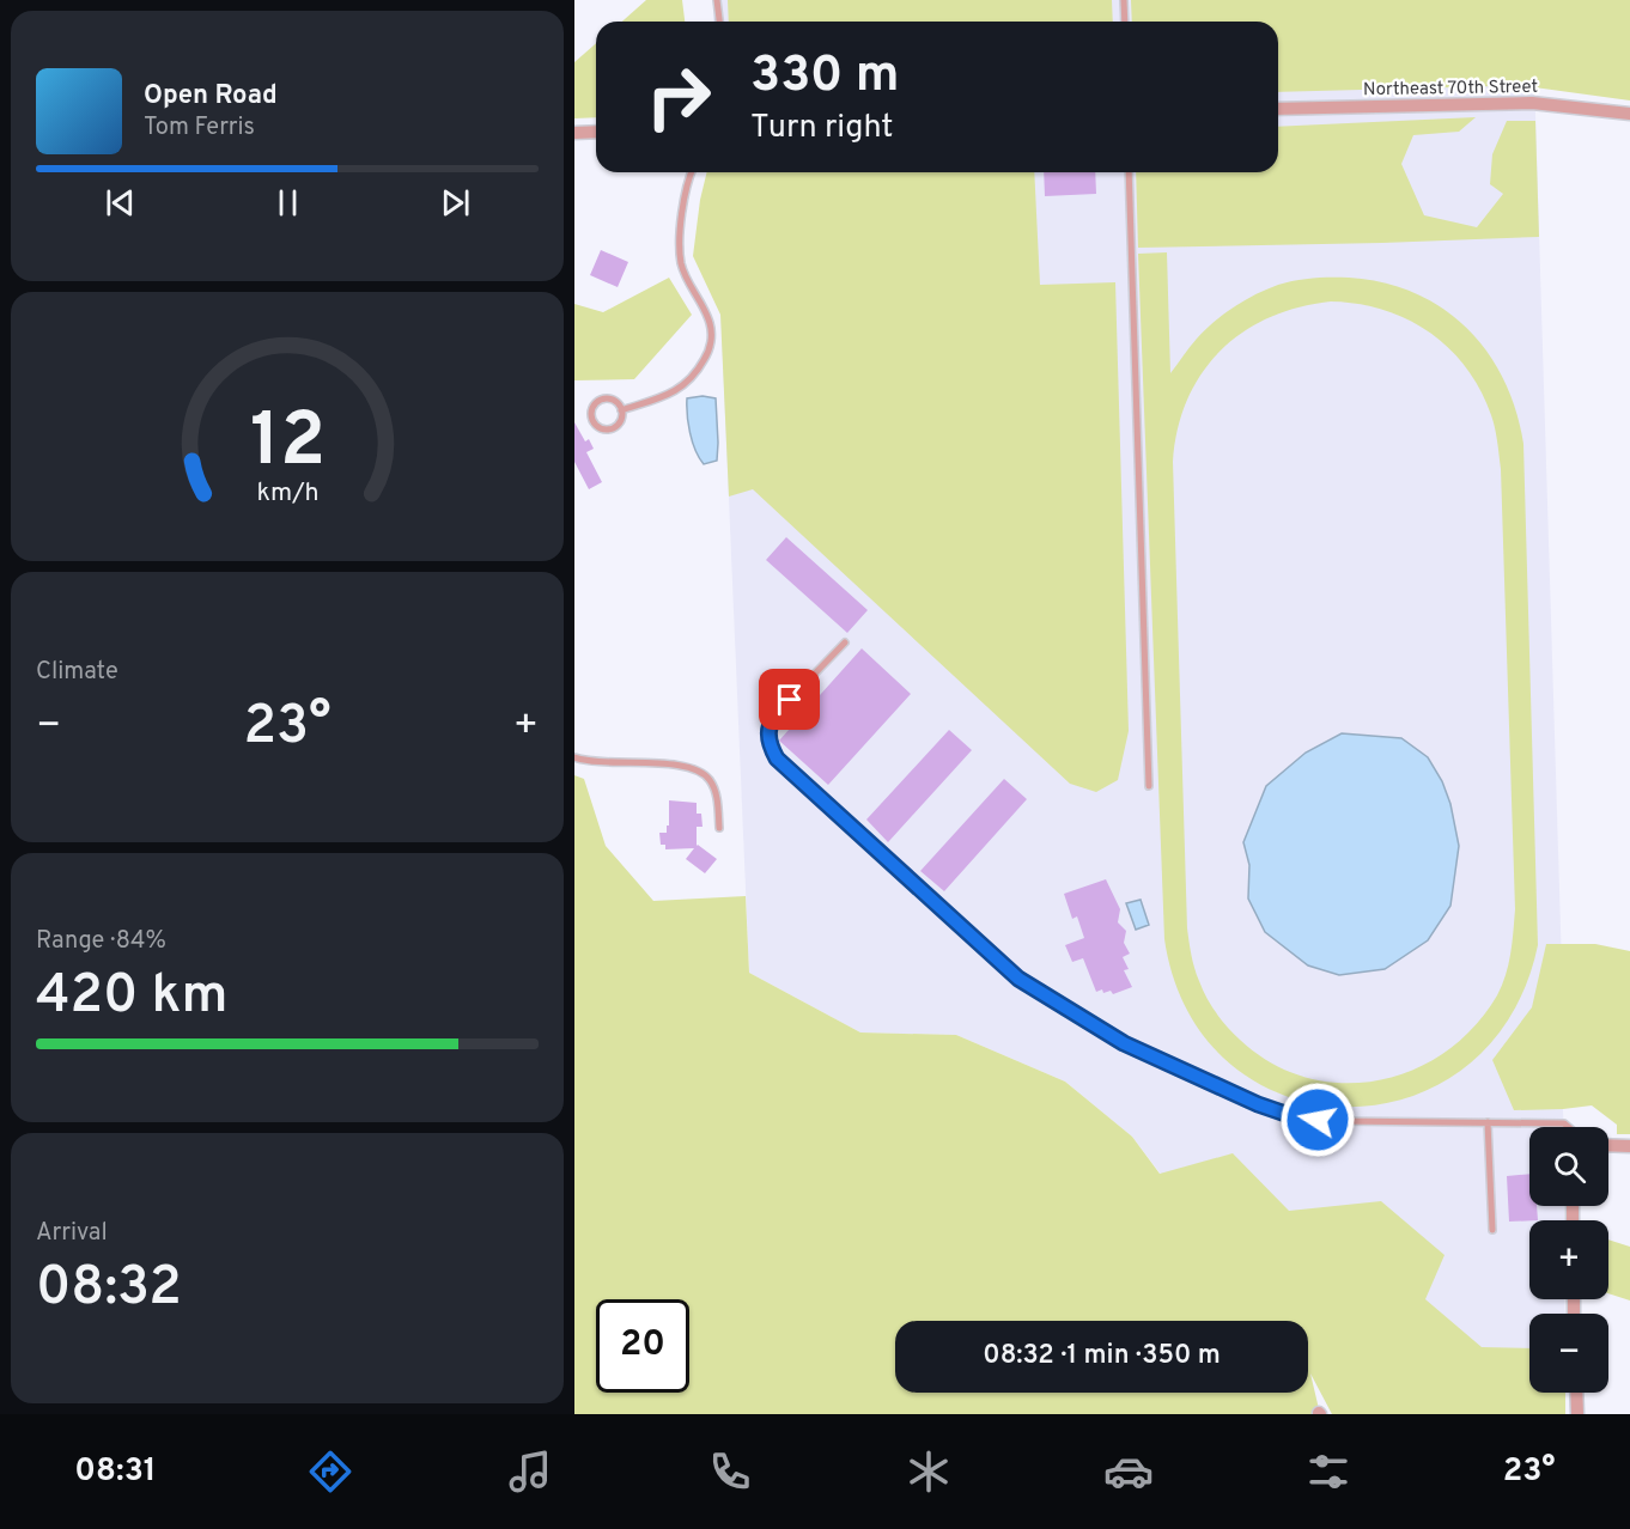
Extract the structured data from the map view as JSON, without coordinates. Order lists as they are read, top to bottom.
{
  "streets": {
    "street": ["Northeast 70th Street"]
  },
  "page": {
    "turn": ["330 m", "Turn right"],
    "song": ["Open Road", "Tom Ferris"],
    "tile": [
      "Climate",
      ["Range · 84%", "420 km"],
      ["Arrival", "08:32"]
    ],
    "heat": ["−", "23°", "+"],
    "map_buttons": ["+", "−"],
    "limit": "20",
    "trip": "08:32 · 1 min · 350 m",
    "tabs": ["08:31", "23°"],
    "gauge": ["12", "km/h"]
  }
}
